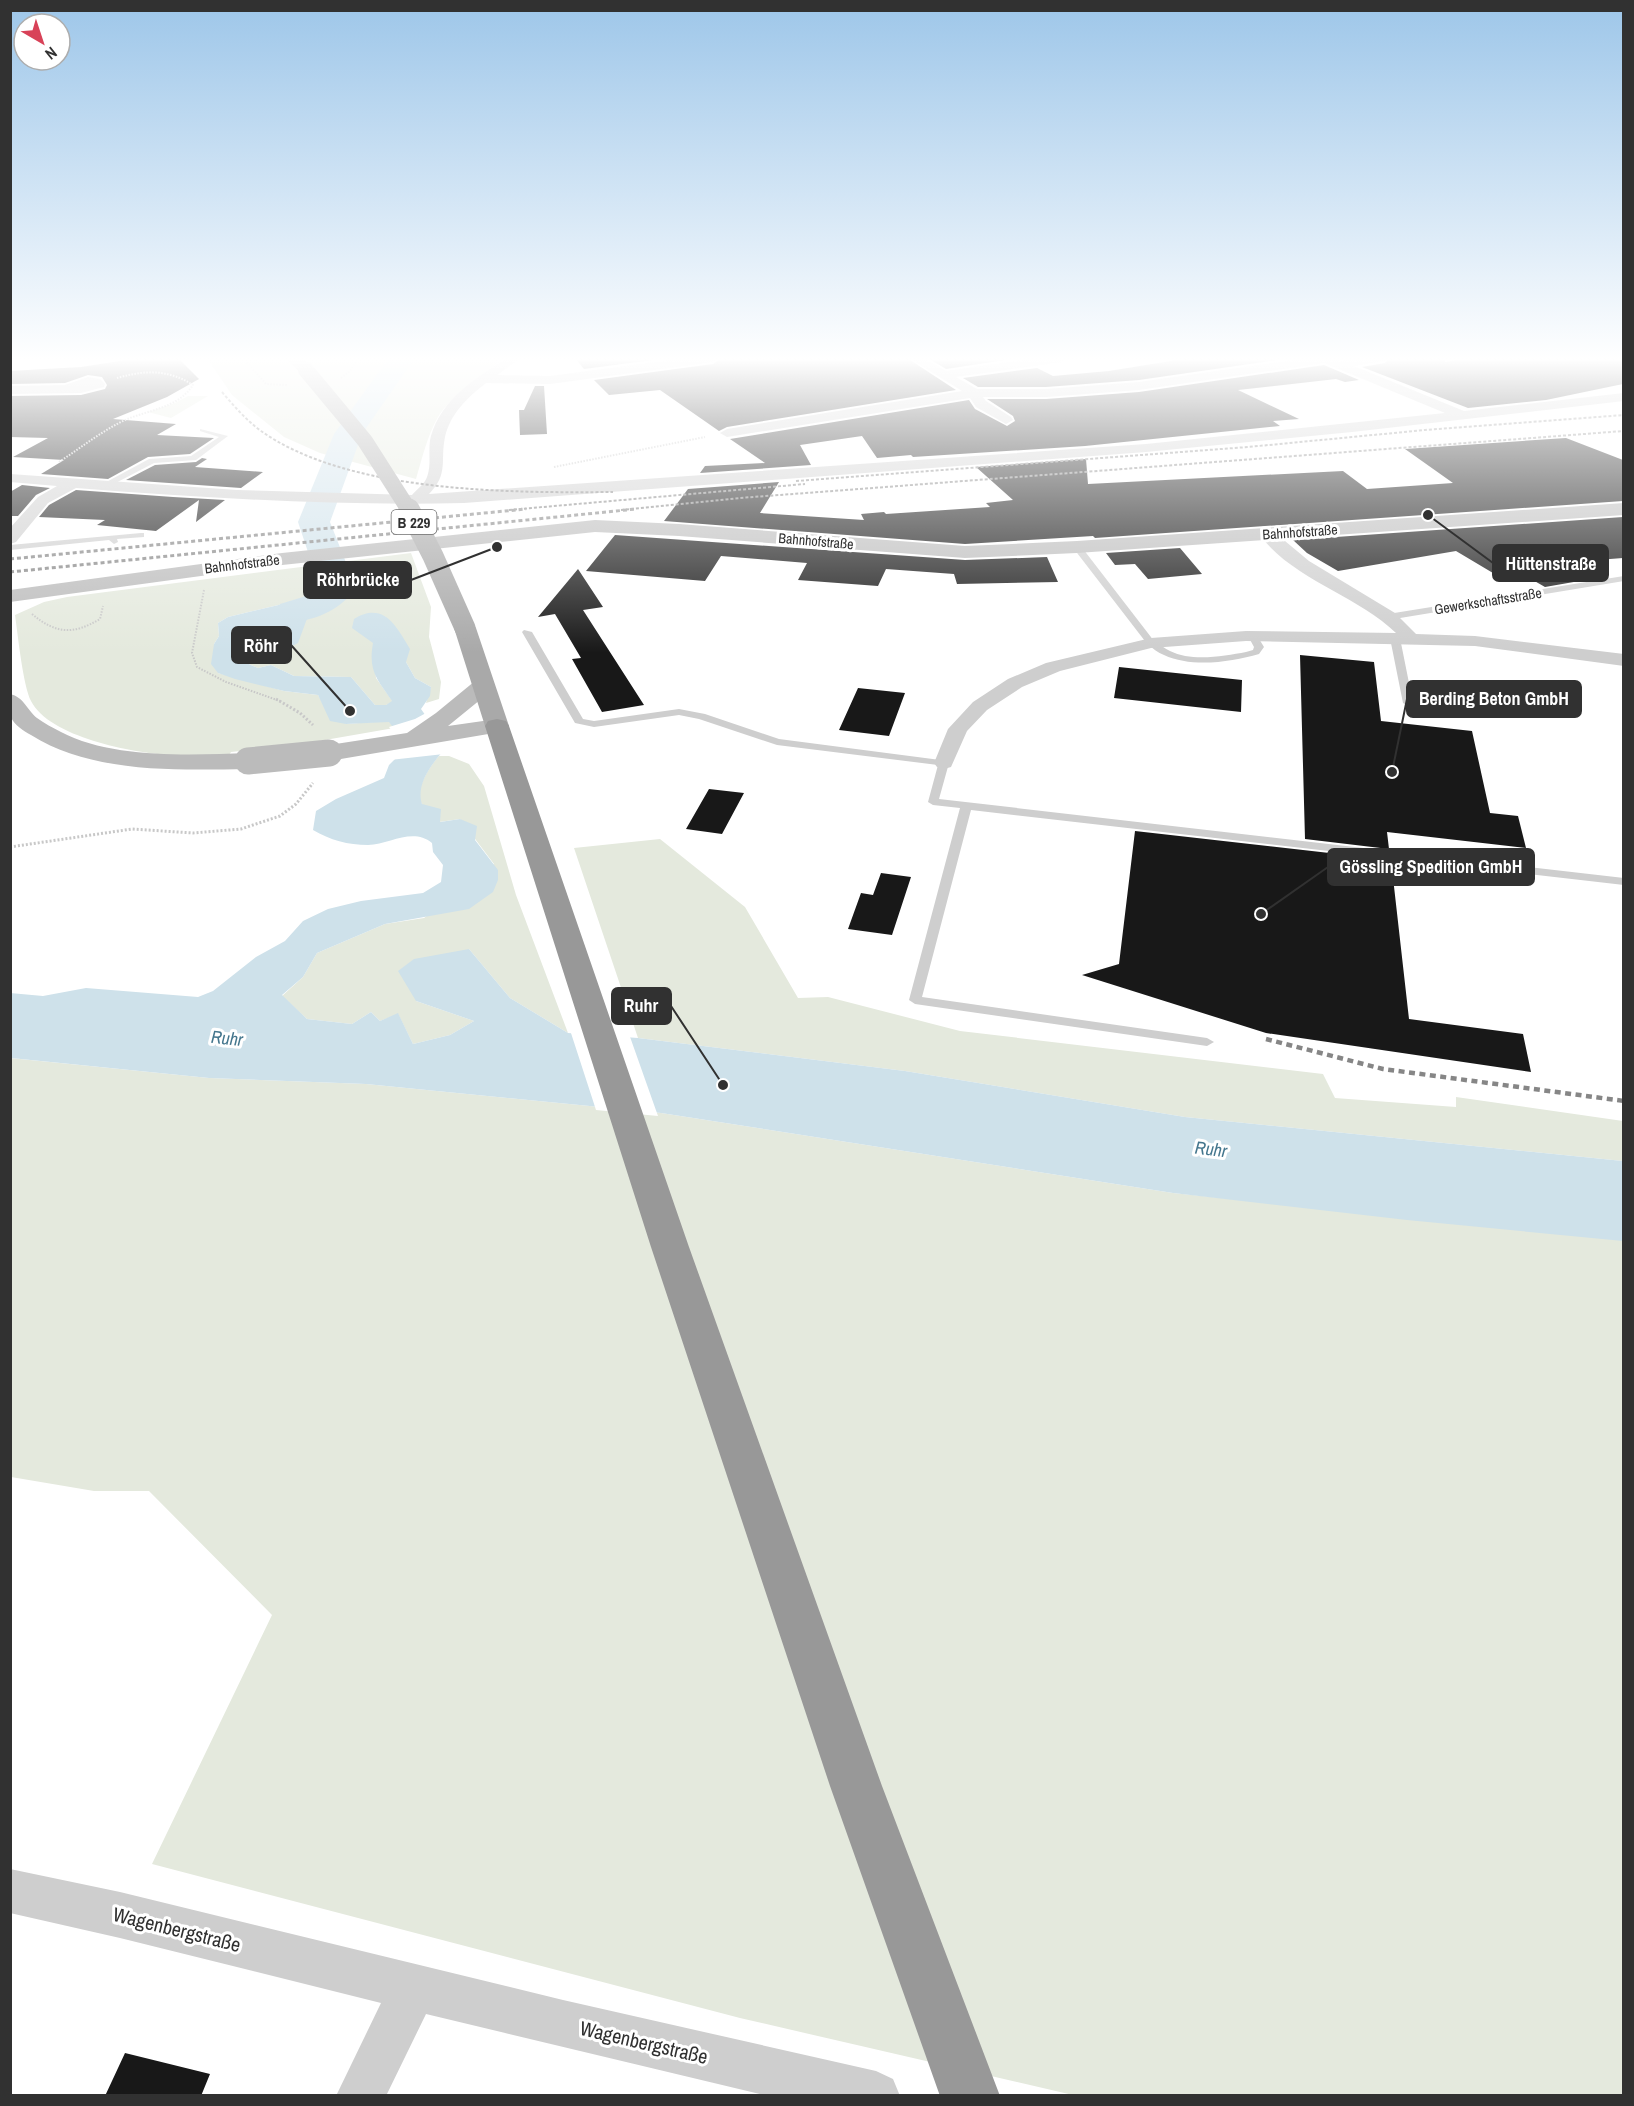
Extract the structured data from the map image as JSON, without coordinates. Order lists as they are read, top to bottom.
{
  "streets": {
    "main road": ["B 229"],
    "street": ["Bahnhofstraße", "Wagenbergstraße"],
    "lane": ["Gewerkschaftsstraße"]
  },
  "water": ["Ruhr"],
  "places": [
    "Hüttenstraße",
    "Röhrbrücke",
    "Röhr",
    "Berding Beton GmbH",
    "Gössling Spedition GmbH",
    "Ruhr"
  ],
  "north": "bottom right"
}
